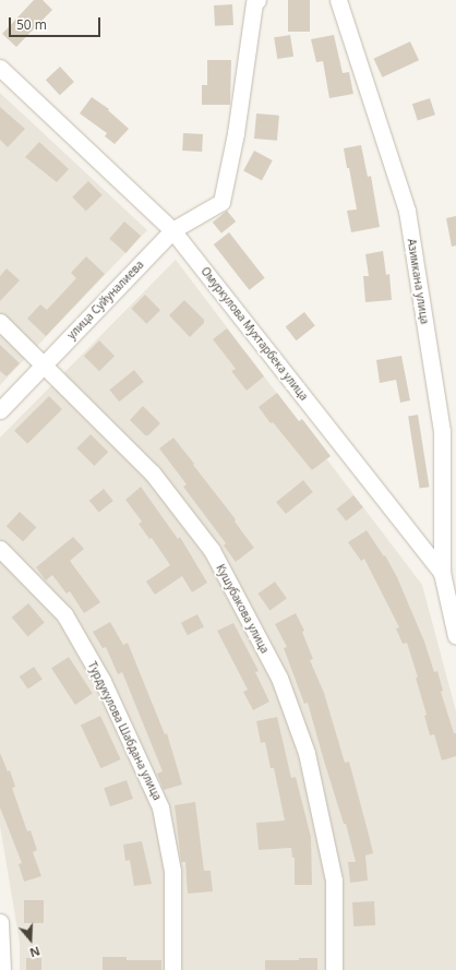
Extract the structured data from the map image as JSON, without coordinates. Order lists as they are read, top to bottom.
{
  "streets": {
    "street": [
      "Азимкана улица",
      "улица Суйуналиева",
      "Омуркулова Мухтарбека улица",
      "Кушубакова улица",
      "Турдукулова Шабдана улица"
    ]
  },
  "crossings": [
    ["Азимкана улица", "Омуркулова Мухтарбека улица"],
    ["улица Суйуналиева", "Омуркулова Мухтарбека улица"],
    ["улица Суйуналиева", "Кушубакова улица"]
  ],
  "scale_bar": "50 m",
  "north": "bottom"
}
